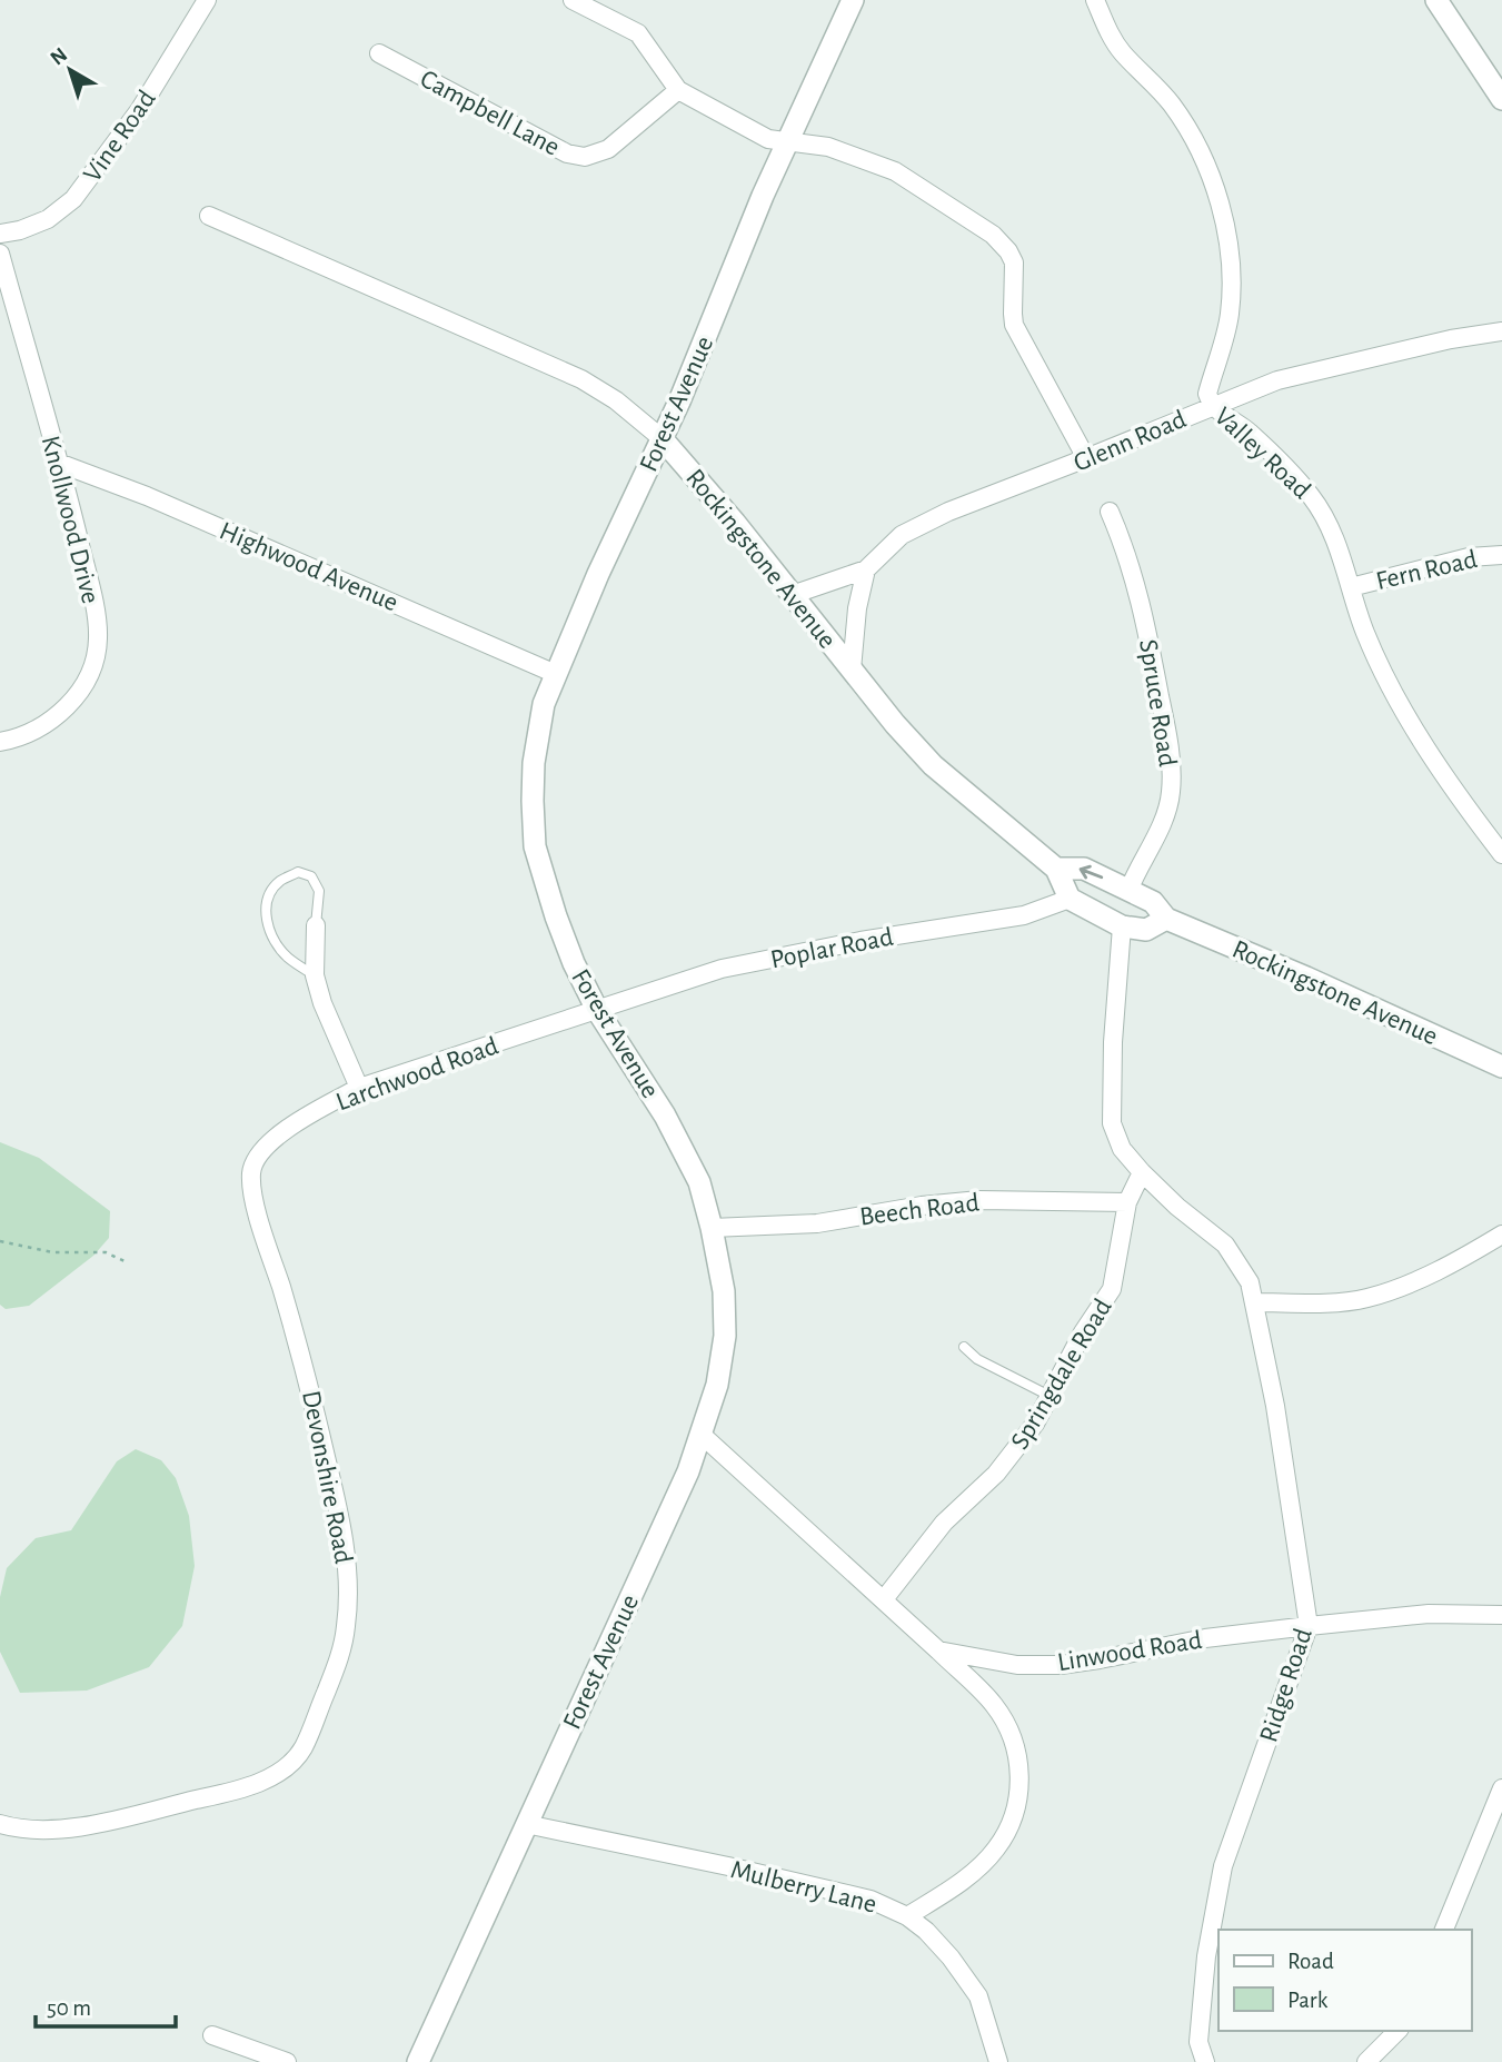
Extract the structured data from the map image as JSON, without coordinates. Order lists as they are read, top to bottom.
{
  "streets": {
    "street": [
      "Campbell Lane",
      "Vine Road",
      "Forest Avenue",
      "Glenn Road",
      "Valley Road",
      "Knollwood Drive",
      "Rockingstone Avenue",
      "Highwood Avenue",
      "Fern Road",
      "Spruce Road",
      "Poplar Road",
      "Larchwood Road",
      "Beech Road",
      "Springdale Road",
      "Devonshire Road",
      "Linwood Road",
      "Ridge Road",
      "Mulberry Lane"
    ]
  },
  "crossings": [
    ["Forest Avenue", "Rockingstone Avenue"],
    ["Forest Avenue", "Highwood Avenue"],
    ["Forest Avenue", "Poplar Road"],
    ["Forest Avenue", "Larchwood Road"],
    ["Forest Avenue", "Beech Road"],
    ["Forest Avenue", "Mulberry Lane"],
    ["Glenn Road", "Valley Road"],
    ["Glenn Road", "Rockingstone Avenue"],
    ["Valley Road", "Fern Road"],
    ["Knollwood Drive", "Highwood Avenue"],
    ["Rockingstone Avenue", "Spruce Road"],
    ["Rockingstone Avenue", "Poplar Road"],
    ["Poplar Road", "Larchwood Road"],
    ["Larchwood Road", "Devonshire Road"],
    ["Beech Road", "Springdale Road"],
    ["Springdale Road", "Ridge Road"],
    ["Linwood Road", "Ridge Road"]
  ],
  "legend": ["Road", "Park"],
  "scale_bar": "50 m",
  "north": "top left"
}
